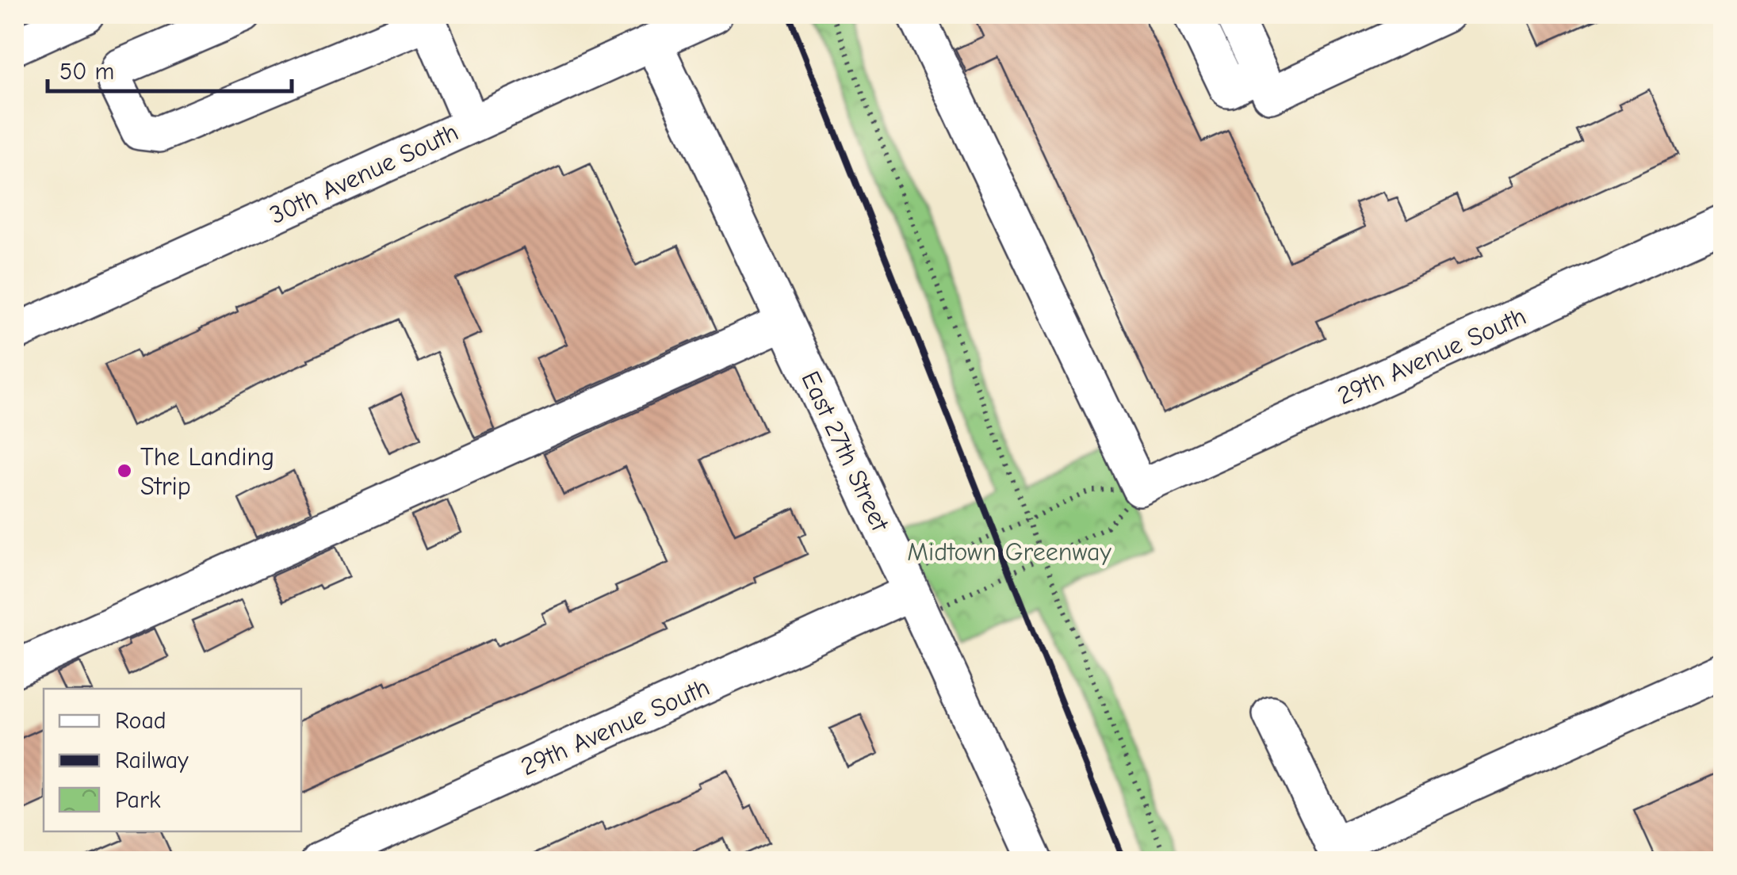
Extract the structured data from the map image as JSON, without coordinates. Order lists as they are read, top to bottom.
{
  "streets": {
    "street": ["30th Avenue South", "29th Avenue South", "East 27th Street"]
  },
  "crossings": [
    ["30th Avenue South", "East 27th Street"],
    ["29th Avenue South", "East 27th Street"]
  ],
  "parks": ["Midtown Greenway"],
  "places": ["The Landing Strip"],
  "legend": ["Road", "Railway", "Park"],
  "scale_bar": "50 m"
}
